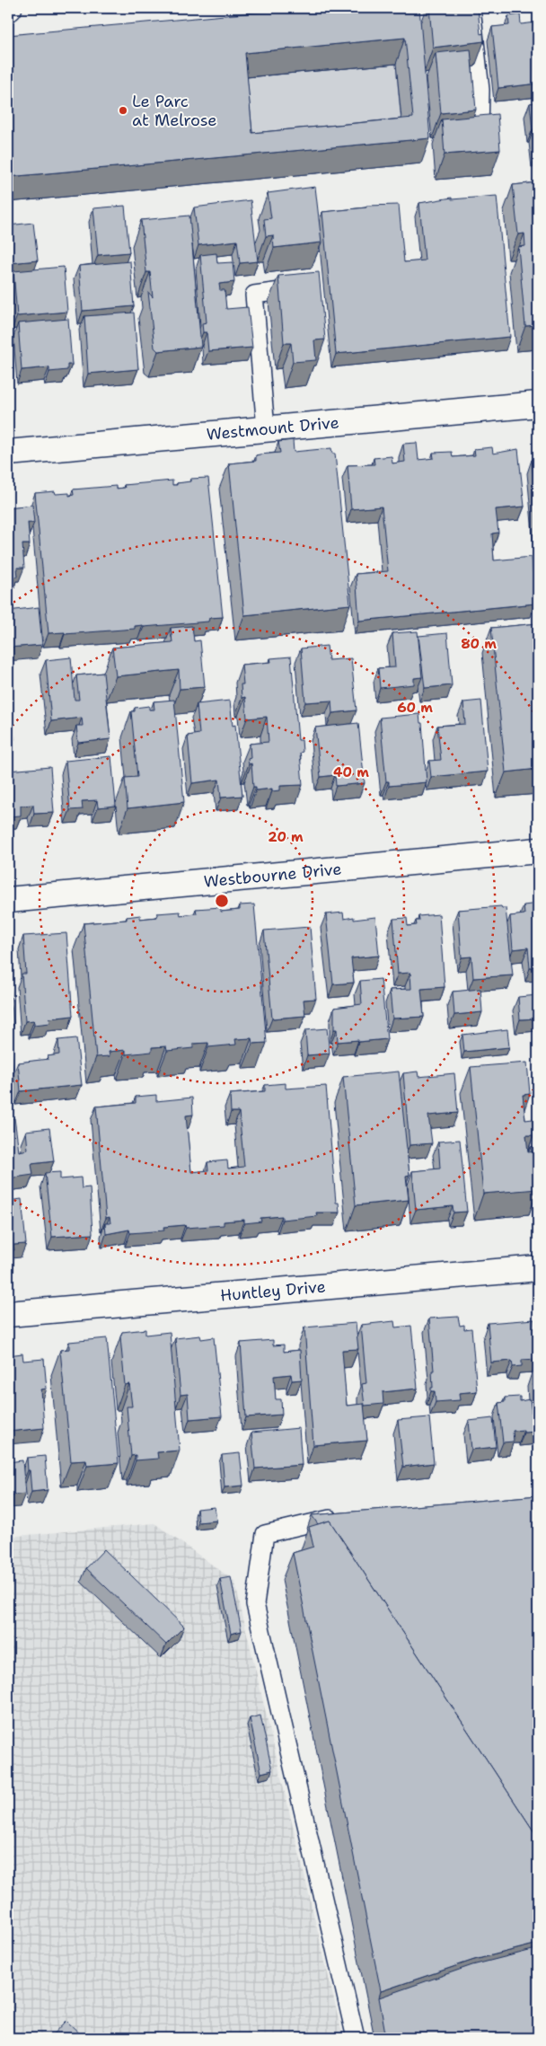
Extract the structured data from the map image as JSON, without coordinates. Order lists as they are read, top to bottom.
{
  "streets": {
    "street": ["Westmount Drive", "Westbourne Drive", "Huntley Drive"]
  },
  "places": ["Le Parc at Melrose"],
  "rings": [
    "80 m",
    "60 m",
    "40 m",
    "20 m"
  ]
}
